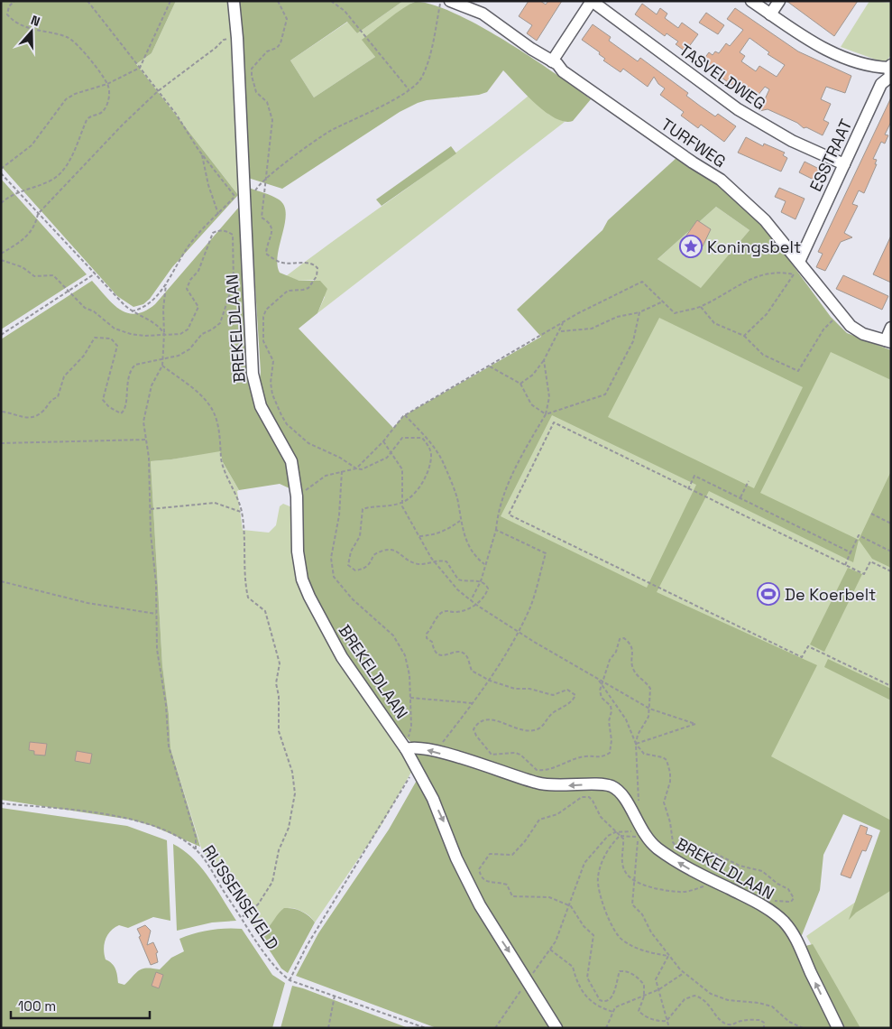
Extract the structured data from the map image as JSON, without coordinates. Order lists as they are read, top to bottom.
{
  "streets": {
    "street": [
      "TASVELDWEG",
      "TURFWEG",
      "ESSTRAAT",
      "BREKELDLAAN"
    ],
    "path": ["RIJSSENSEVELD"]
  },
  "crossings": [
    ["TASVELDWEG", "ESSTRAAT"],
    ["TURFWEG", "ESSTRAAT"]
  ],
  "places": {
    "place": ["Koningsbelt"],
    "sports": ["De Koerbelt"]
  },
  "scale_bar": "100 m",
  "north": "top"
}
